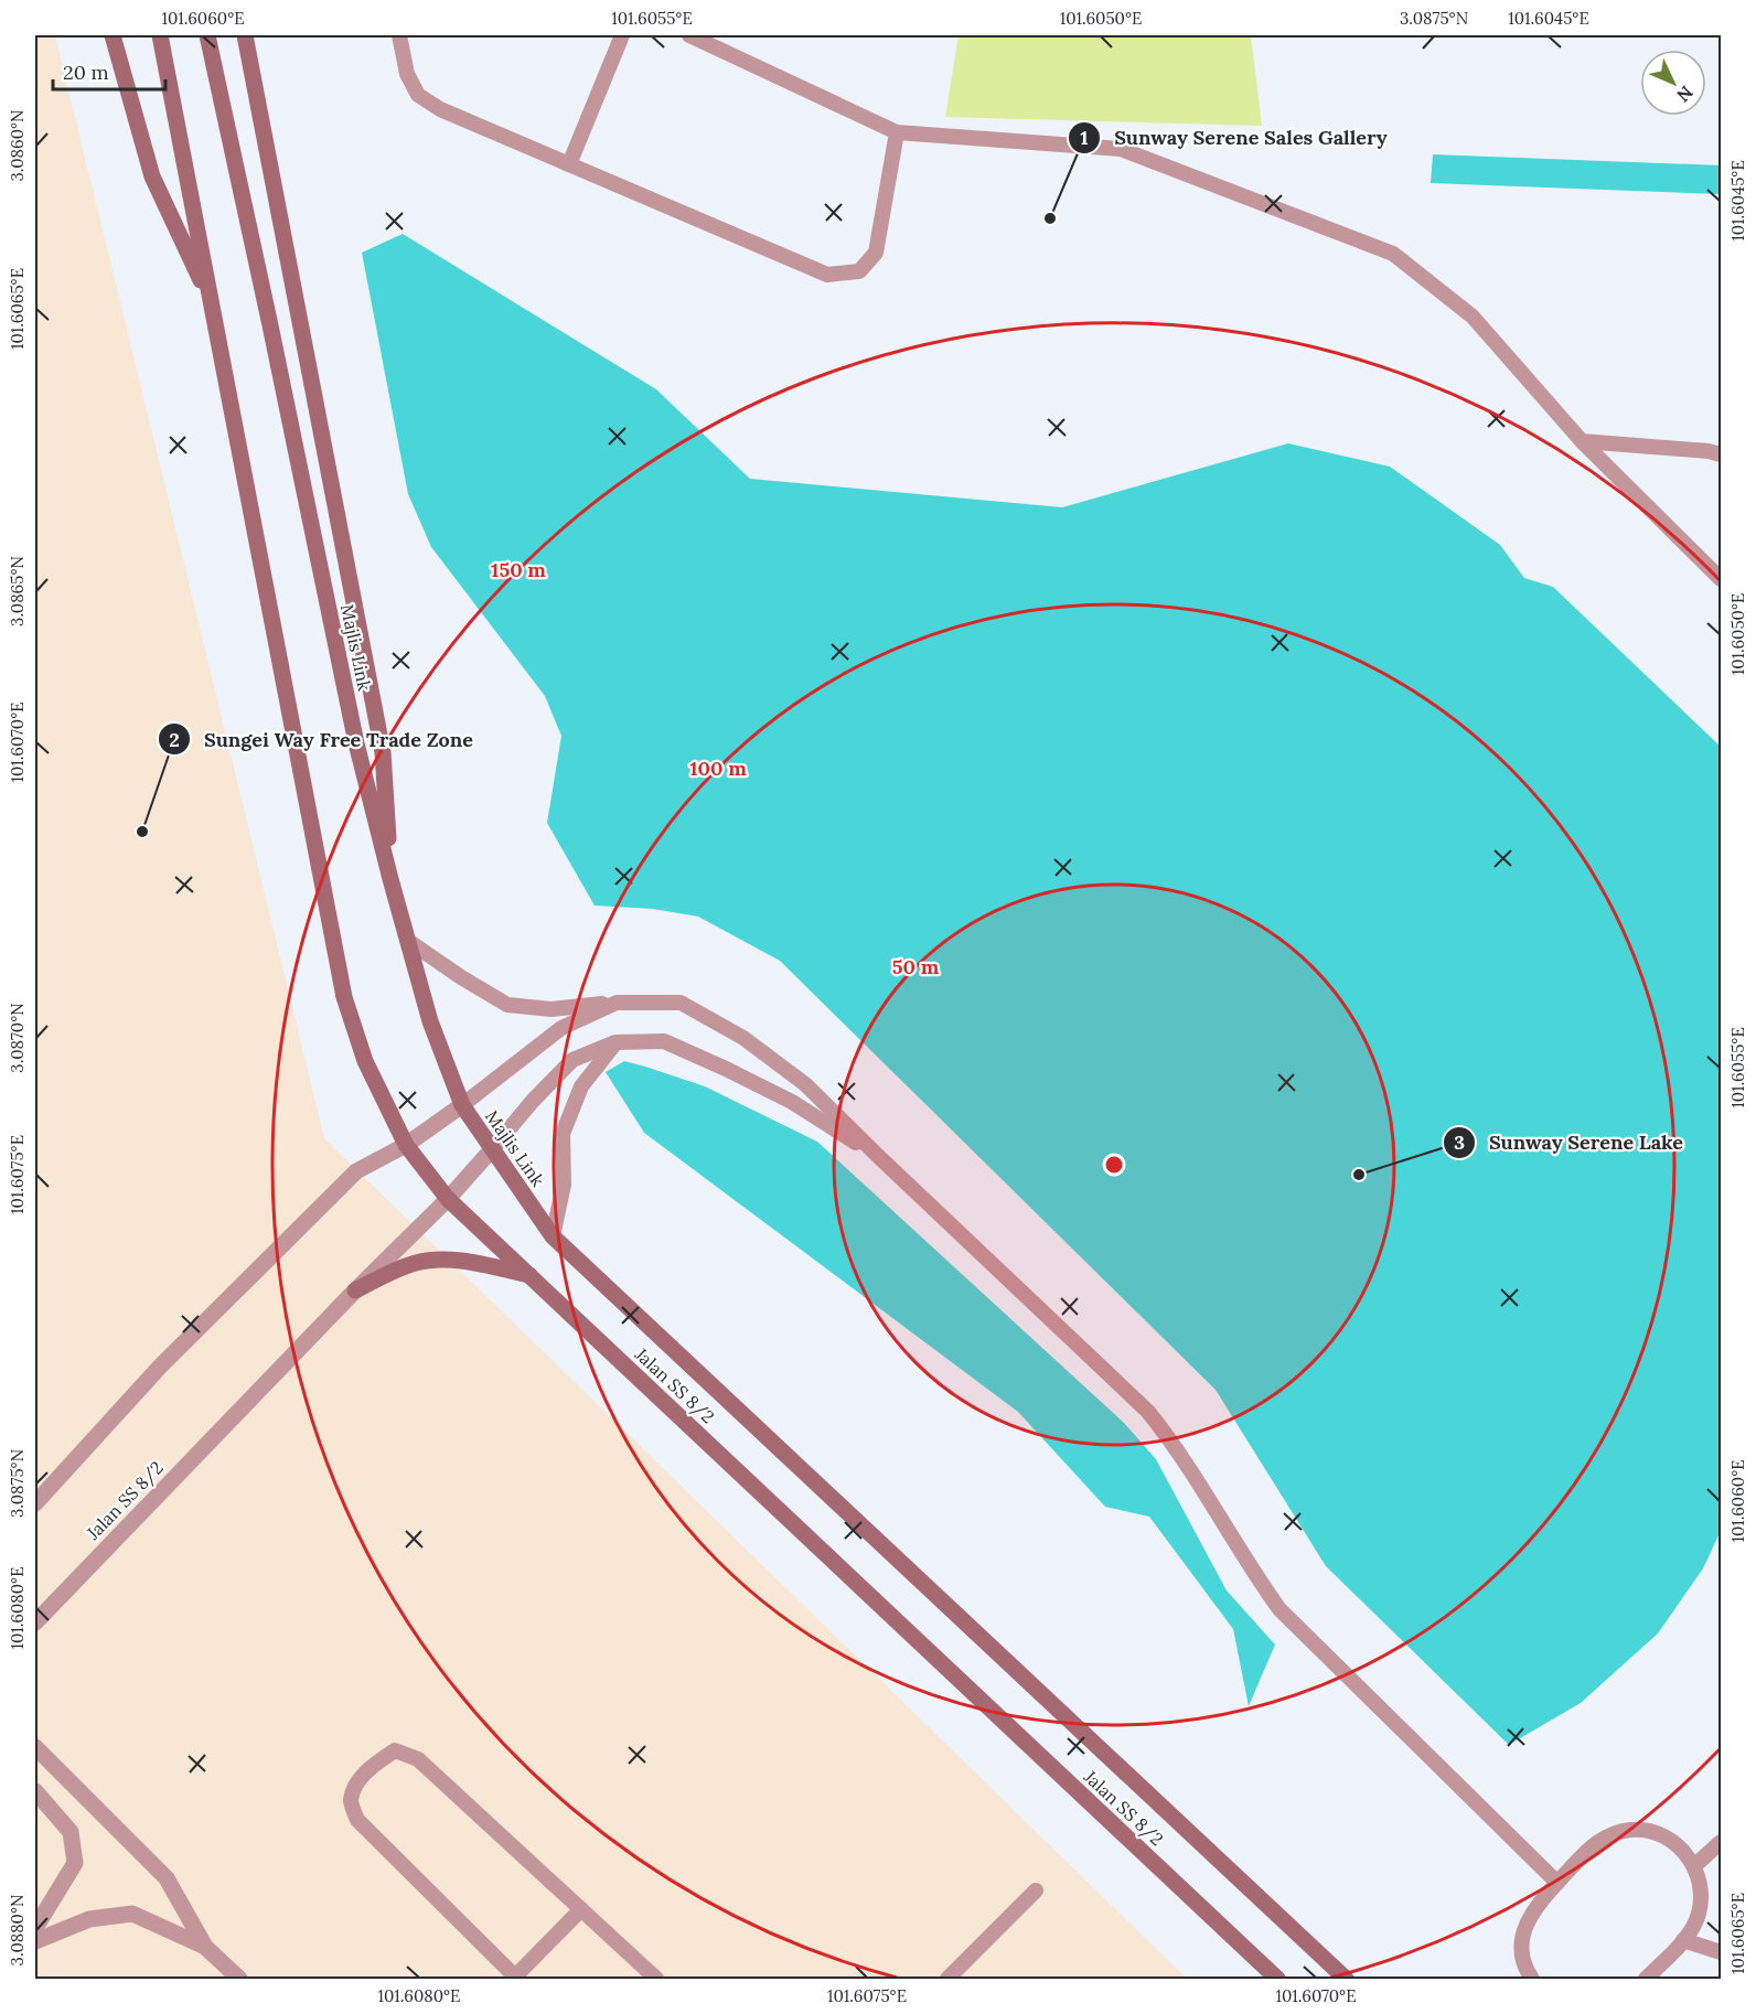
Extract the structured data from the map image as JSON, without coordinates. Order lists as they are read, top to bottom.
{
  "streets": {
    "main road": ["Majlis Link", "Jalan SS 8/2"]
  },
  "crossings": [
    ["Majlis Link", "Jalan SS 8/2"]
  ],
  "places": ["Sunway Serene Sales Gallery", "Sungei Way Free Trade Zone", "Sunway Serene Lake"],
  "scale_bar": "20 m",
  "north": "bottom right",
  "coordinates": [
    "101.6060°E",
    "101.6055°E",
    "101.6050°E",
    "3.0875°N",
    "101.6045°E",
    "3.0860°N",
    "101.6065°E",
    "3.0865°N",
    "101.6070°E",
    "3.0870°N",
    "101.6075°E",
    "101.6080°E",
    "3.0880°N"
  ],
  "rings": ["150 m", "100 m", "50 m"]
}
